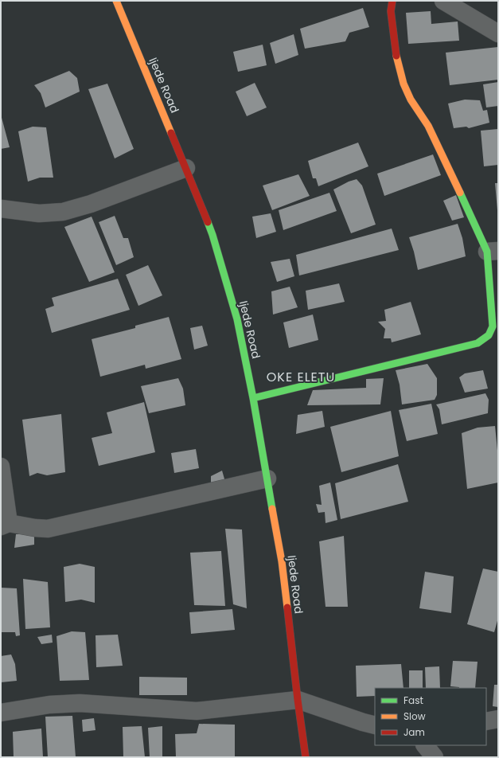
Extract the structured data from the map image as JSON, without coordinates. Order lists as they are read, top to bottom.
{
  "streets": {
    "main road": ["Ijede Road"]
  },
  "districts": ["OKE ELETU"],
  "legend": ["Fast", "Slow", "Jam"]
}
